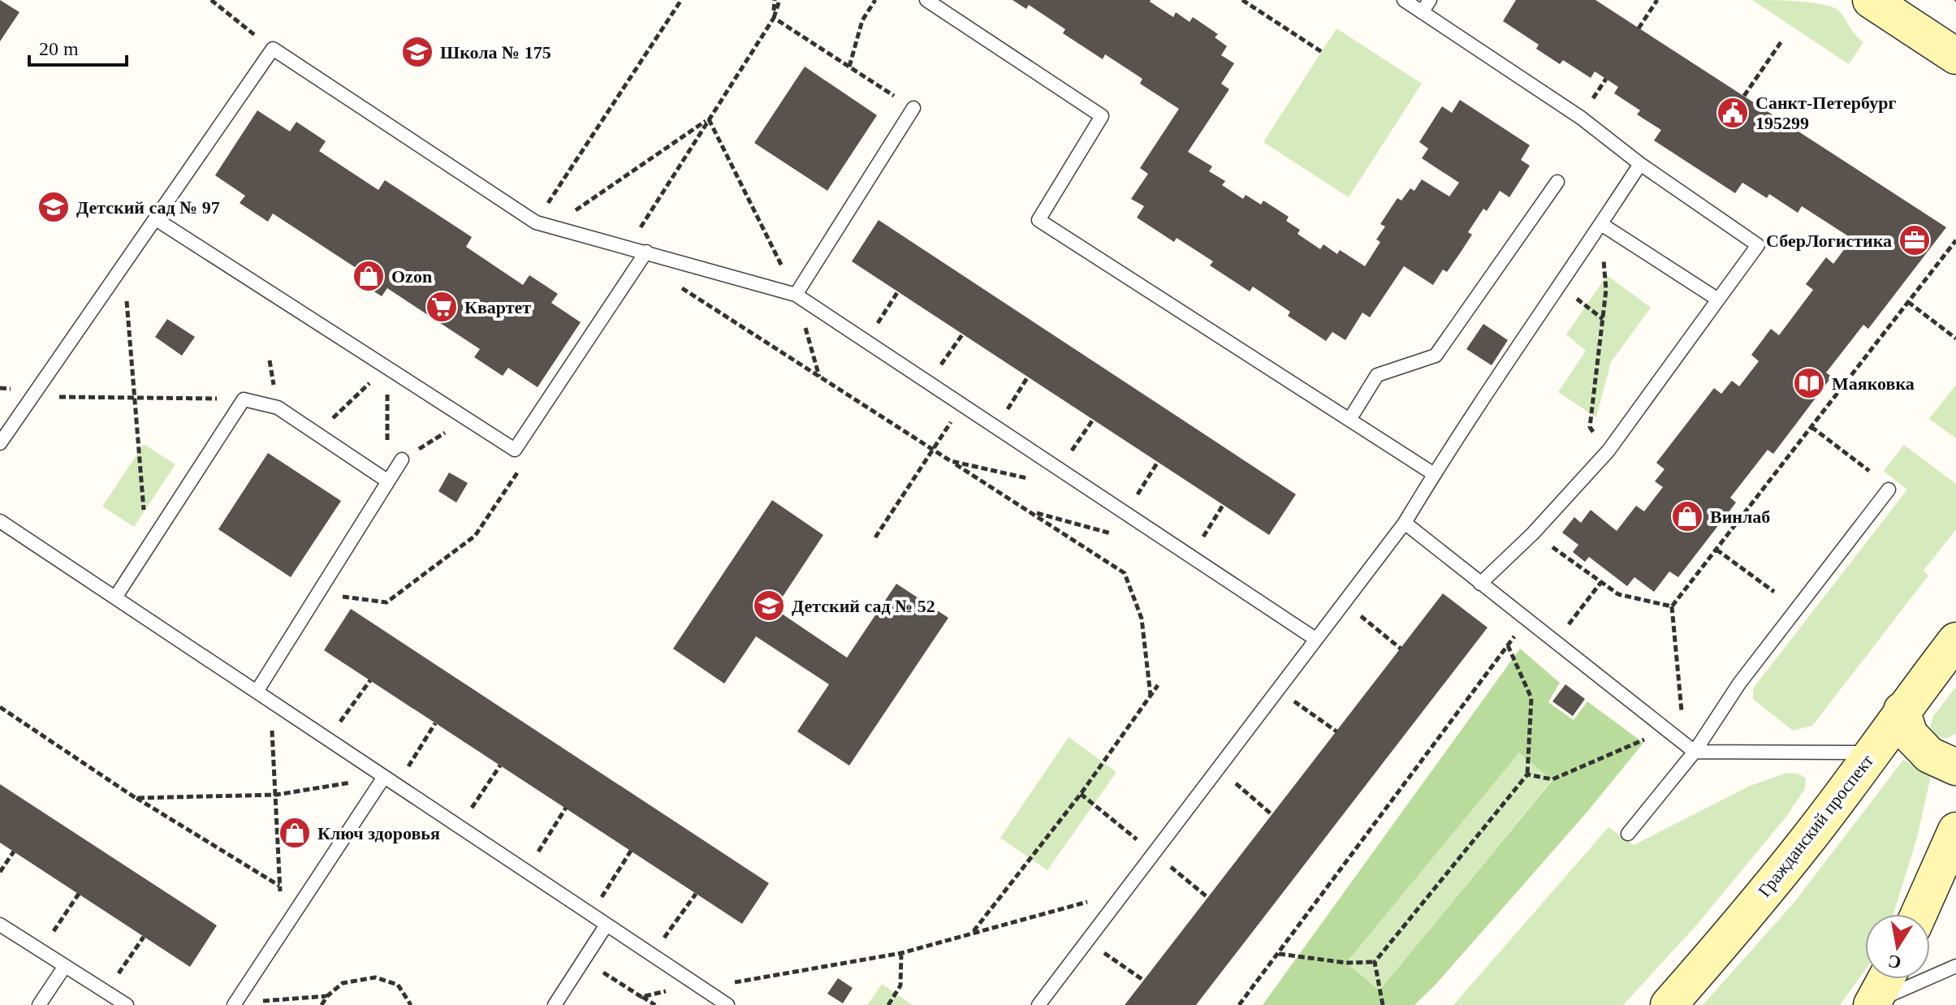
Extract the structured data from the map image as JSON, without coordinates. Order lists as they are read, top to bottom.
{
  "streets": {
    "main road": ["Гражданский проспект"]
  },
  "places": {
    "school or university": ["Школа № 175", "Детский сад № 97", "Детский сад № 52"],
    "public building": ["Санкт-Петербург 195299"],
    "office": ["СберЛогистика"],
    "shop": ["Ozon", "Винлаб", "Ключ здоровья"],
    "supermarket": ["Квартет"],
    "library": ["Маяковка"]
  },
  "scale_bar": "20 m",
  "north": "bottom"
}
